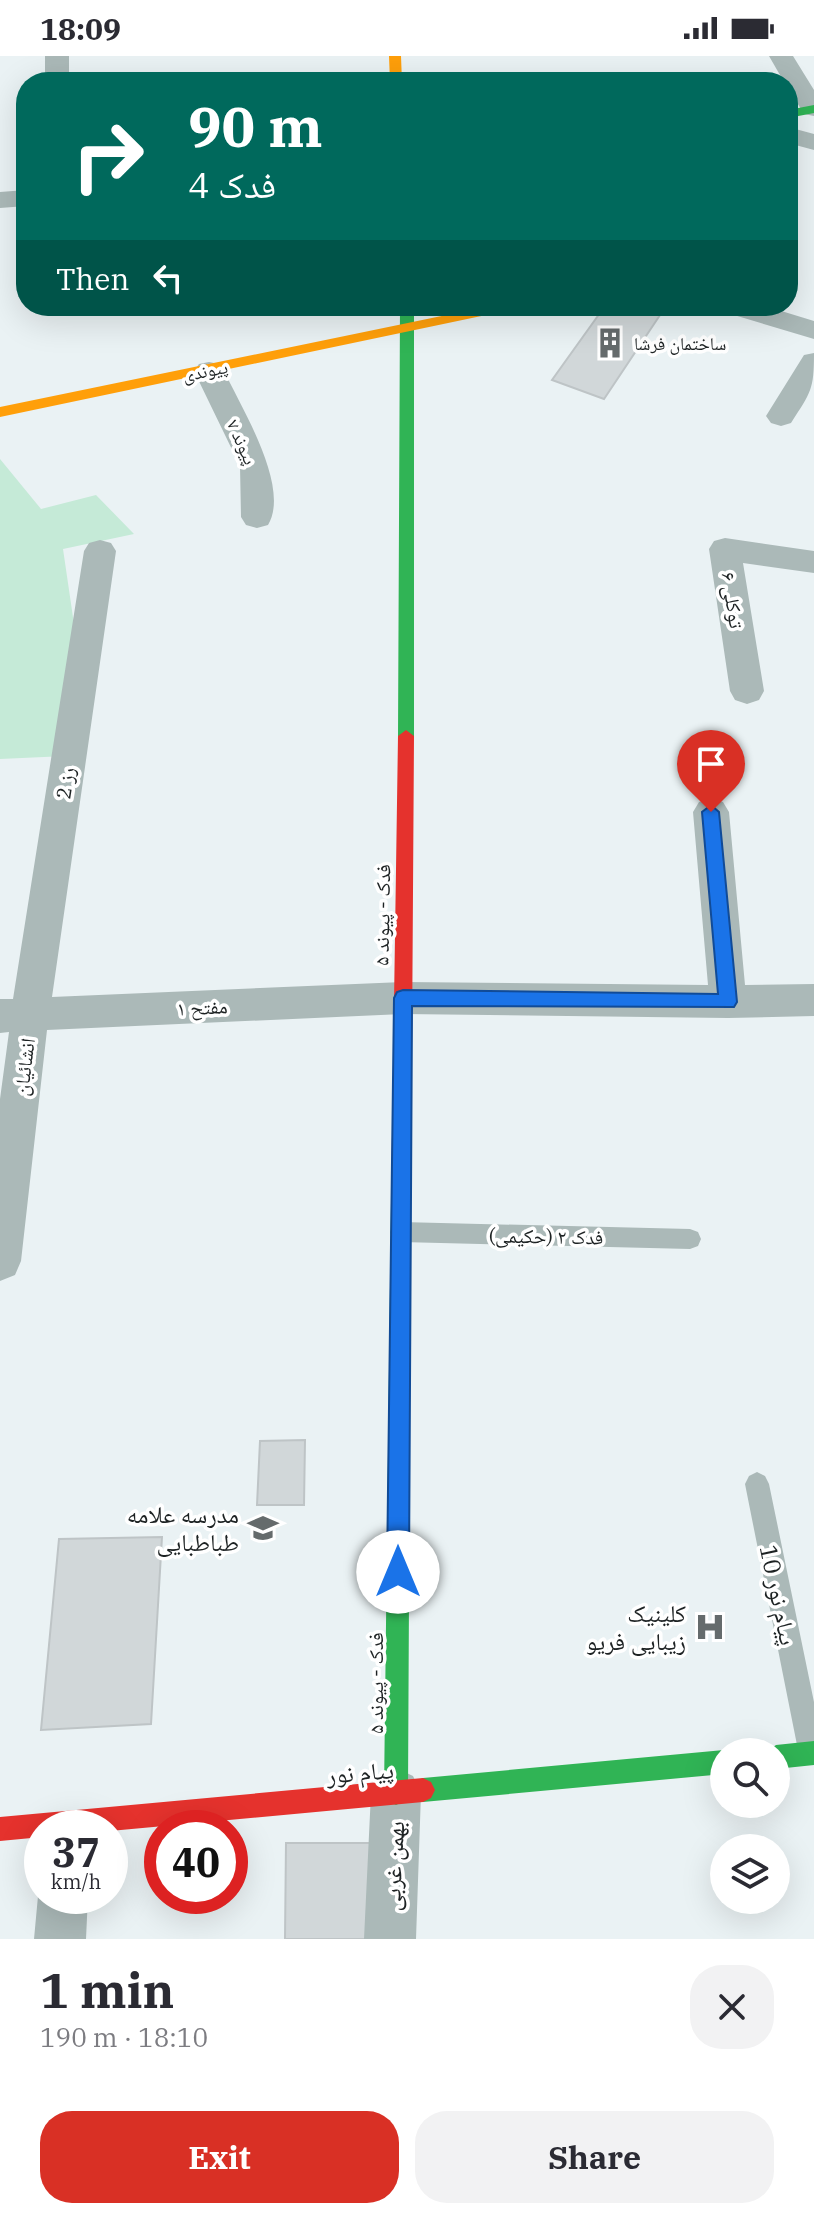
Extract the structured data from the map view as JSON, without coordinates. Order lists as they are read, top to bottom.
{
  "streets": {
    "street": [
      "پیوندی",
      "پیوند ۷",
      "توکلی ۶",
      "رز 2",
      "فدک - پیوند ۵",
      "مفتح ۱",
      "انشائیان",
      "پیام نور",
      "بهمن غربی"
    ],
    "lane": ["فدک ۲ (حکیمی)", "پیام نور 10"]
  },
  "crossings": [
    ["پیوندی", "پیوند ۷"],
    ["پیوندی", "فدک - پیوند ۵"],
    ["رز 2", "مفتح ۱"],
    ["رز 2", "انشائیان"],
    ["فدک - پیوند ۵", "مفتح ۱"],
    ["فدک - پیوند ۵", "فدک ۲ (حکیمی)"],
    ["فدک - پیوند ۵", "پیام نور"],
    ["فدک - پیوند ۵", "بهمن غربی"],
    ["مفتح ۱", "انشائیان"],
    ["پیام نور", "بهمن غربی"]
  ],
  "places": {
    "building": ["ساختمان فرشا"],
    "school or university": ["مدرسه علامه طباطبایی"],
    "hospital": ["کلینیک زیبایی فریو"]
  },
  "page": {
    "status": "18:09",
    "turn": ["90 m", "فدک 4"],
    "then": "Then",
    "speed": "37 km/h",
    "limit": "40",
    "heading": ["1 min", "190 m · 18:10"],
    "buttons": ["Exit", "Share"]
  }
}
